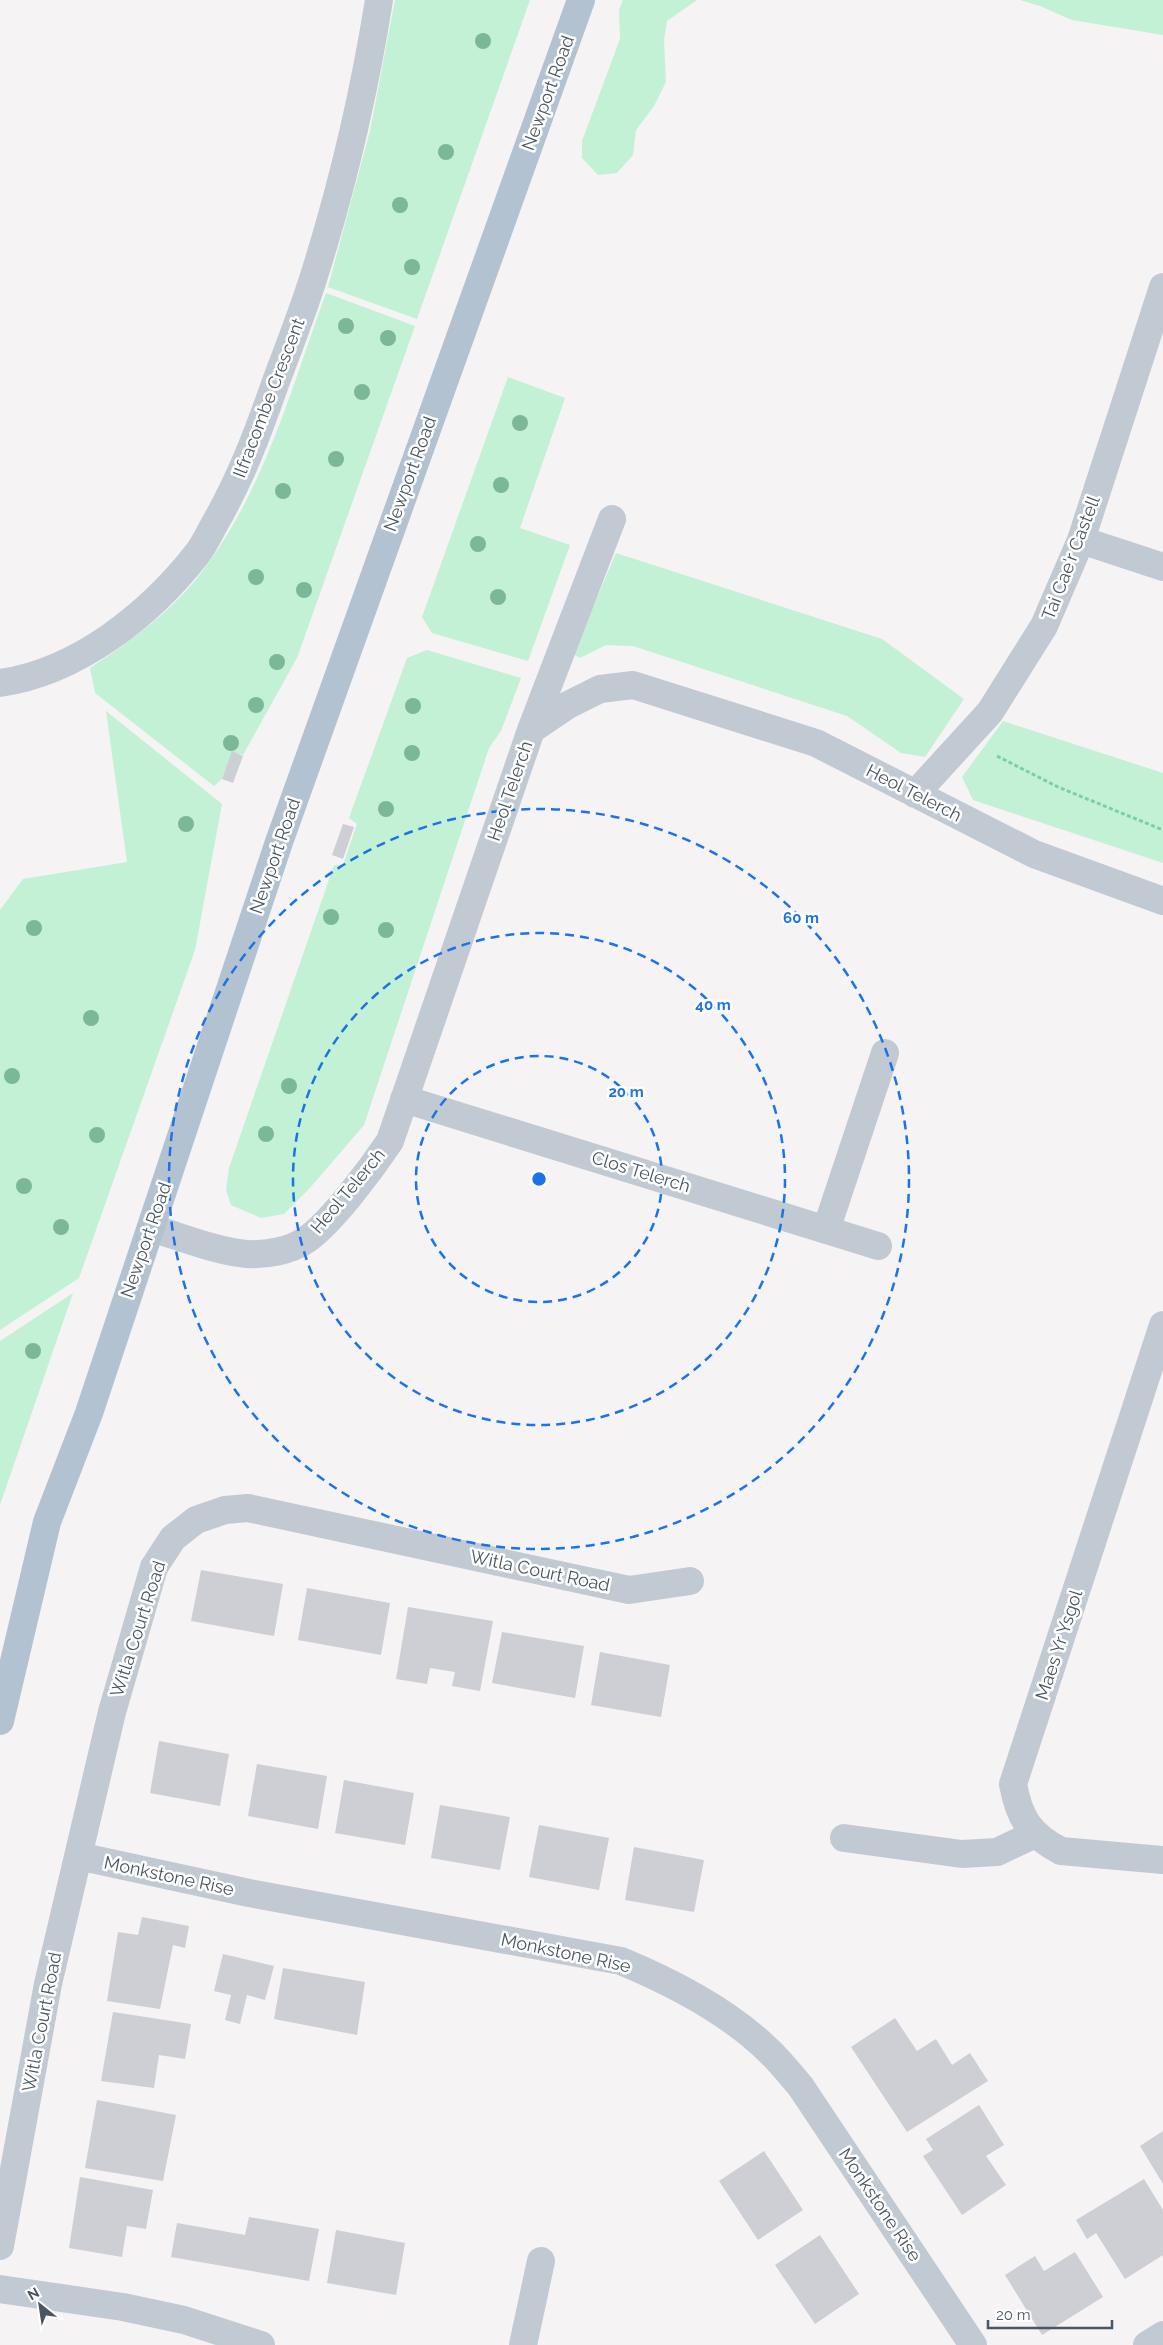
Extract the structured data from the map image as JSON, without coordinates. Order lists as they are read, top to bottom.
{
  "streets": {
    "main road": ["Newport Road"],
    "street": [
      "Ilfracombe Crescent",
      "Tai Cae'r Castell",
      "Heol Telerch",
      "Clos Telerch",
      "Witla Court Road",
      "Maes Yr Ysgol",
      "Monkstone Rise"
    ]
  },
  "crossings": [
    ["Newport Road", "Heol Telerch"],
    ["Tai Cae'r Castell", "Heol Telerch"],
    ["Heol Telerch", "Clos Telerch"],
    ["Witla Court Road", "Monkstone Rise"]
  ],
  "scale_bar": "20 m",
  "north": "top left",
  "rings": ["60 m", "40 m", "20 m"]
}
